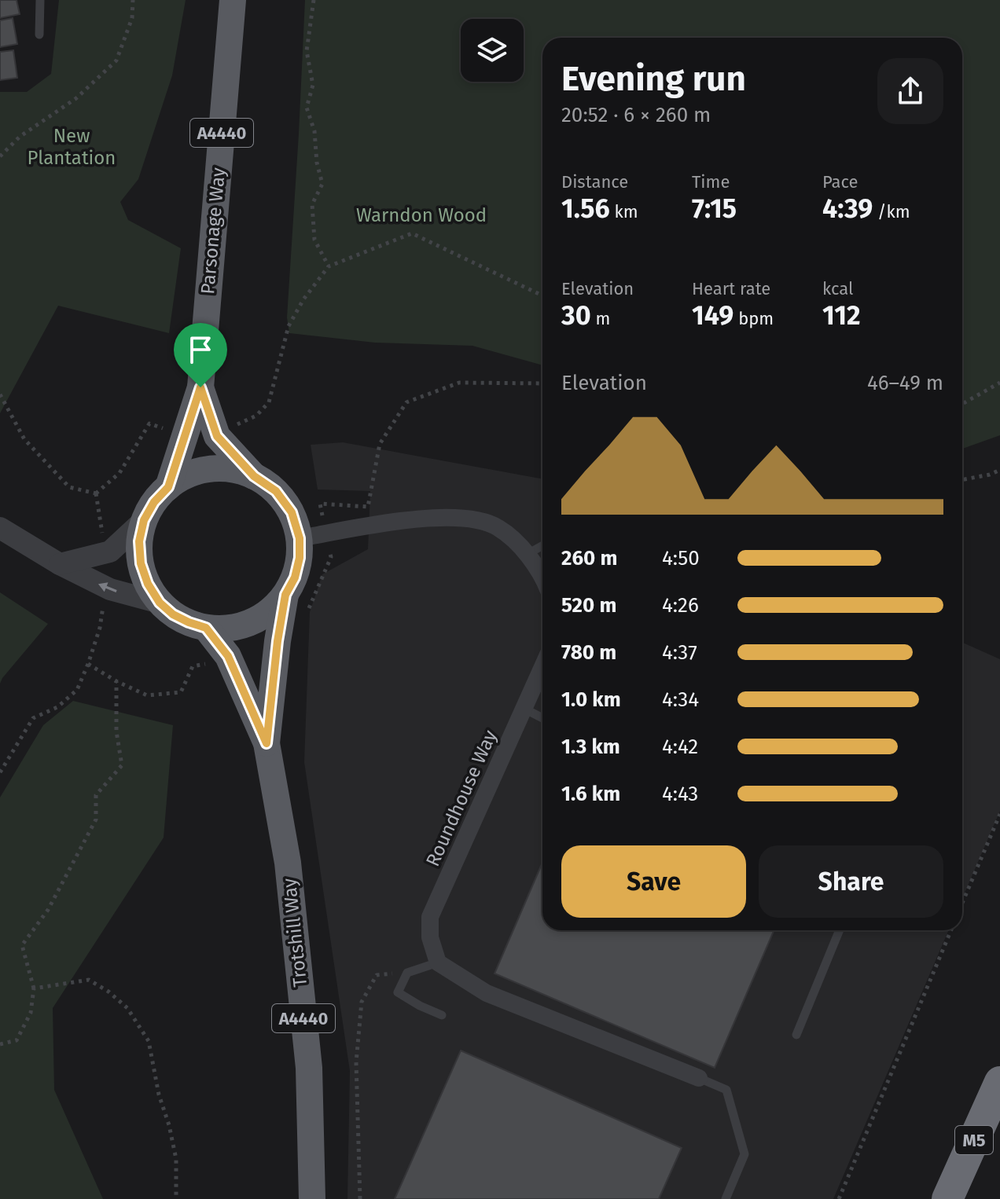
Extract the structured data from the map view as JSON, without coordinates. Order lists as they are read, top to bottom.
{
  "streets": {
    "highway": ["M5"],
    "main road": ["A4440", "Parsonage Way", "Trotshill Way"],
    "street": ["Roundhouse Way"]
  },
  "crossings": [
    ["Parsonage Way", "Trotshill Way"]
  ],
  "parks": ["New Plantation", "Warndon Wood"],
  "page": {
    "heading": ["Evening run", "20:52 · 6 × 260 m"],
    "stats": [
      ["Distance", "1.56 km"],
      ["Time", "7:15"],
      ["Pace", "4:39 /km"],
      ["Elevation", "30 m"],
      ["Heart rate", "149 bpm"],
      ["kcal", "112"]
    ],
    "chart": ["Elevation", "46–49 m"],
    "list": [
      {
        "name": "260 m",
        "note": "4:50"
      },
      {
        "name": "520 m",
        "note": "4:26"
      },
      {
        "name": "780 m",
        "note": "4:37"
      },
      {
        "name": "1.0 km",
        "note": "4:34"
      },
      {
        "name": "1.3 km",
        "note": "4:42"
      },
      {
        "name": "1.6 km",
        "note": "4:43"
      }
    ],
    "buttons": ["Save", "Share"]
  }
}
